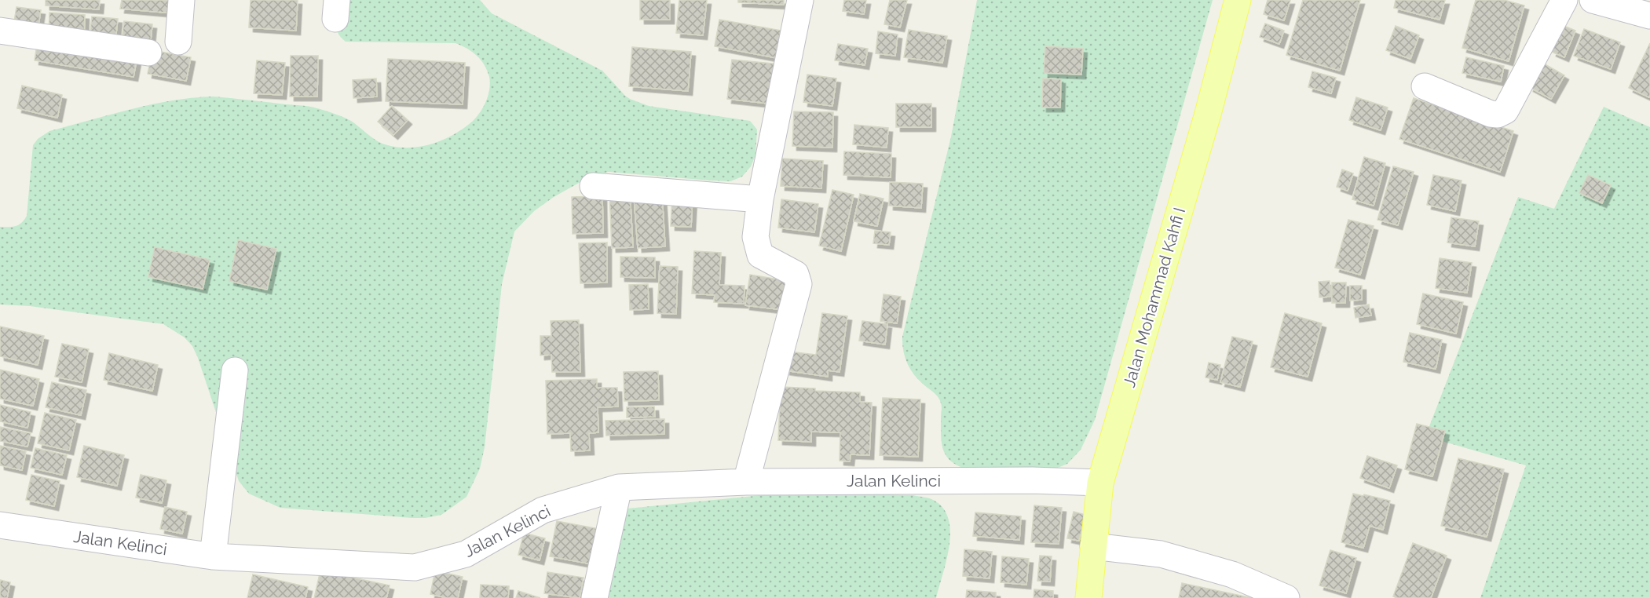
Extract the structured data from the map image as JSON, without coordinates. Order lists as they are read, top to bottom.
{
  "streets": {
    "main road": ["Jalan Mohammad Kahfi I"],
    "street": ["Jalan Kelinci"]
  },
  "crossings": [
    ["Jalan Mohammad Kahfi I", "Jalan Kelinci"]
  ]
}
